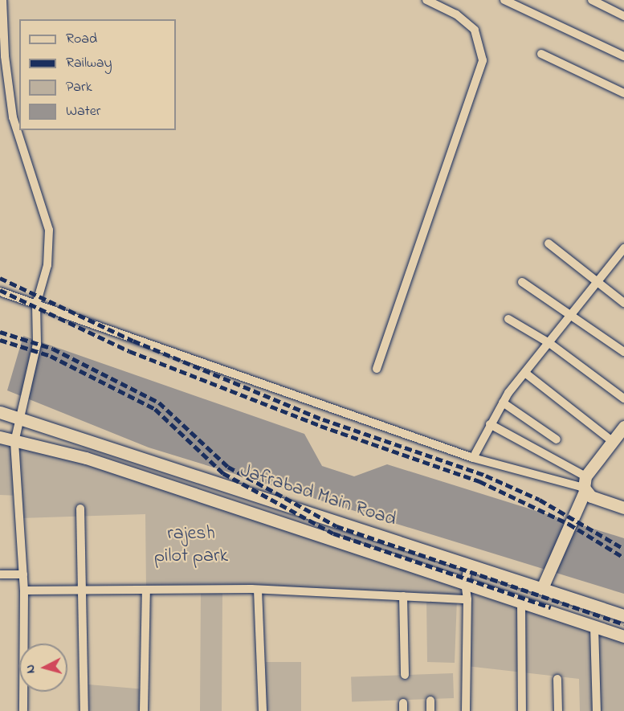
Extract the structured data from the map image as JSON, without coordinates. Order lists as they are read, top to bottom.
{
  "streets": {
    "main road": ["Jafrabad Main Road"]
  },
  "parks": ["rajesh pilot park"],
  "legend": [
    "Road",
    "Railway",
    "Park",
    "Water"
  ],
  "north": "left"
}
